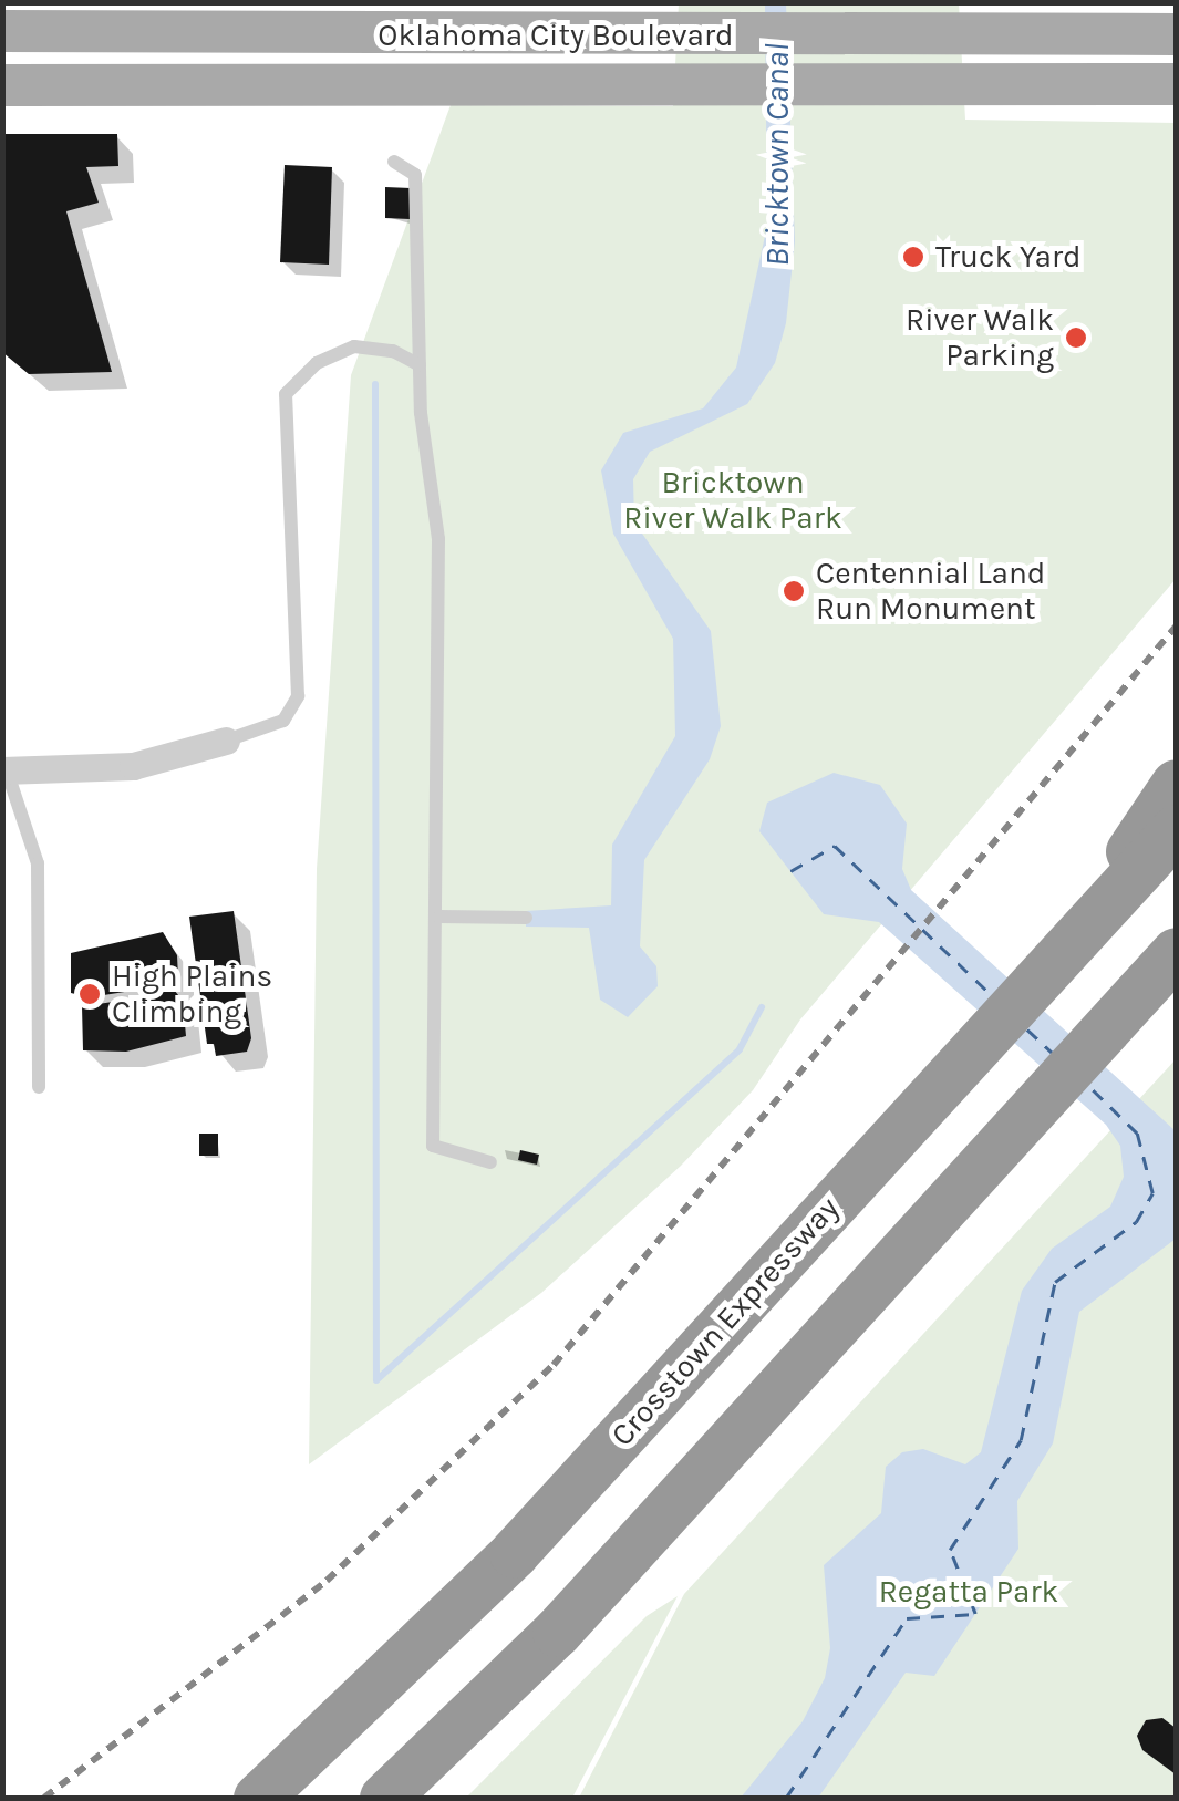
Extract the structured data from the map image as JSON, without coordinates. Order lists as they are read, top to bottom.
{
  "streets": {
    "highway": ["Crosstown Expressway"],
    "main road": ["Oklahoma City Boulevard"]
  },
  "water": ["Bricktown Canal"],
  "parks": ["Bricktown River Walk Park", "Regatta Park"],
  "places": [
    "Truck Yard",
    "River Walk Parking",
    "Centennial Land Run Monument",
    "High Plains Climbing"
  ]
}
